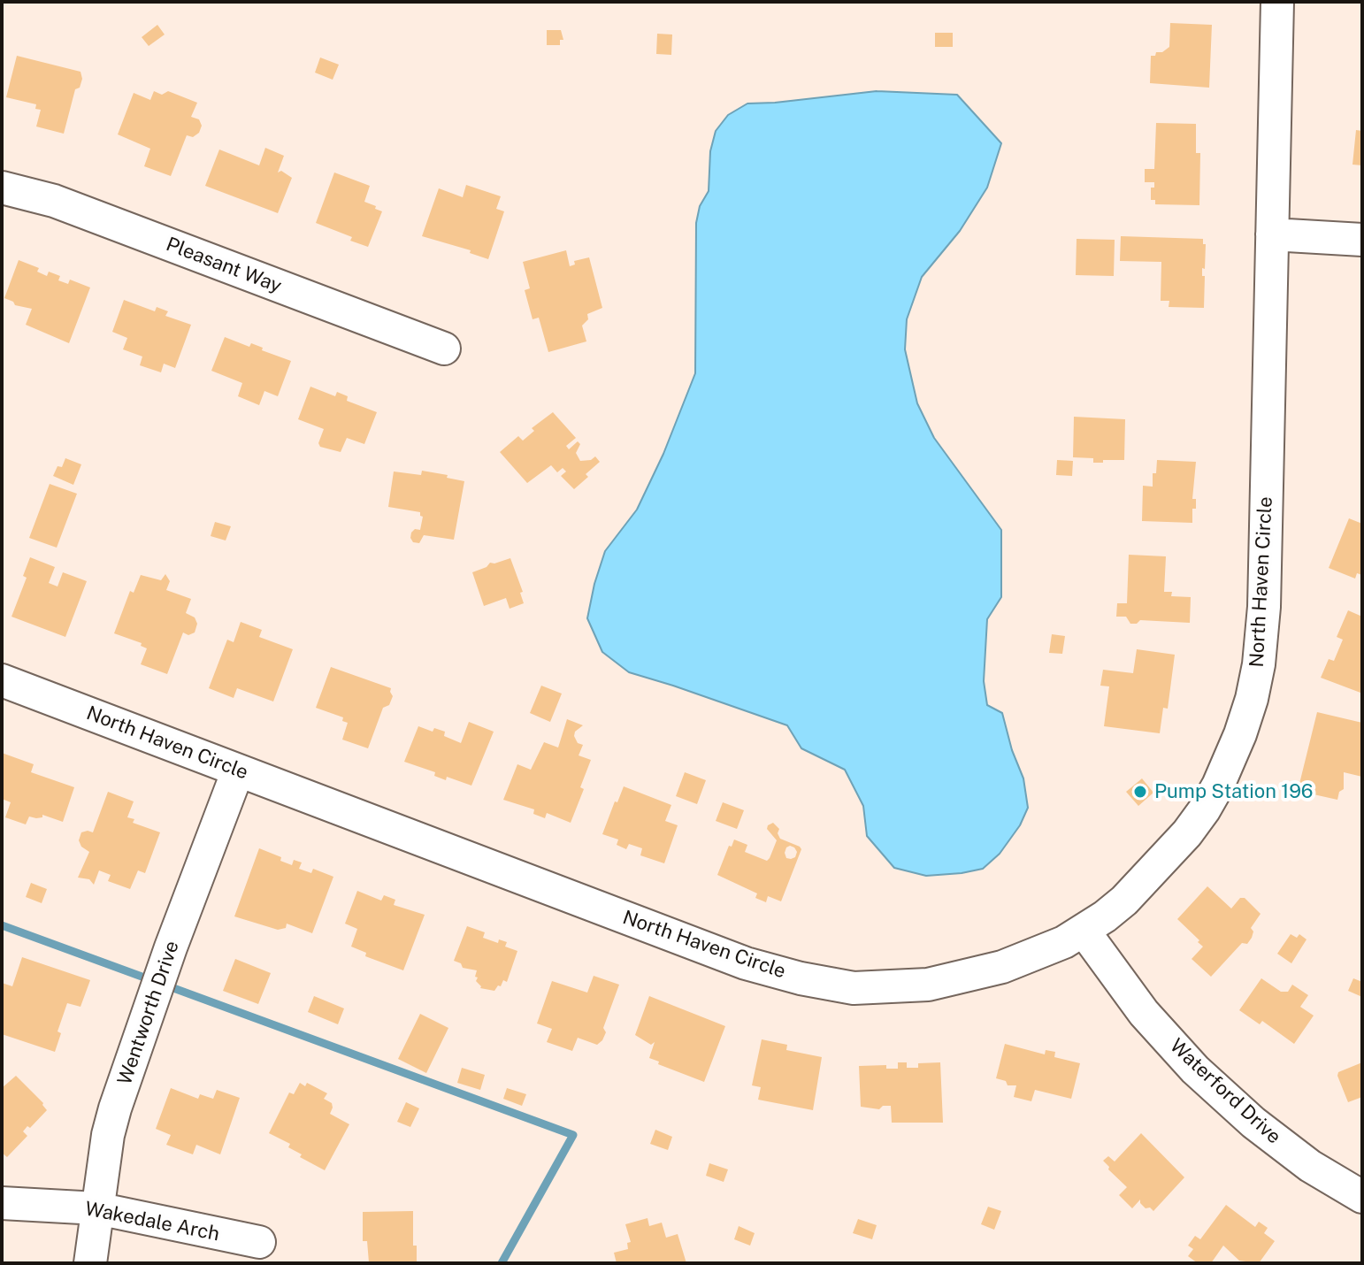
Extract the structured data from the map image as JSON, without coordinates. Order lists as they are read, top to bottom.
{
  "streets": {
    "street": [
      "Pleasant Way",
      "North Haven Circle",
      "Wentworth Drive",
      "Waterford Drive",
      "Wakedale Arch"
    ]
  },
  "crossings": [
    ["North Haven Circle", "Wentworth Drive"],
    ["North Haven Circle", "Waterford Drive"],
    ["Wentworth Drive", "Wakedale Arch"]
  ],
  "places": ["Pump Station 196"]
}
